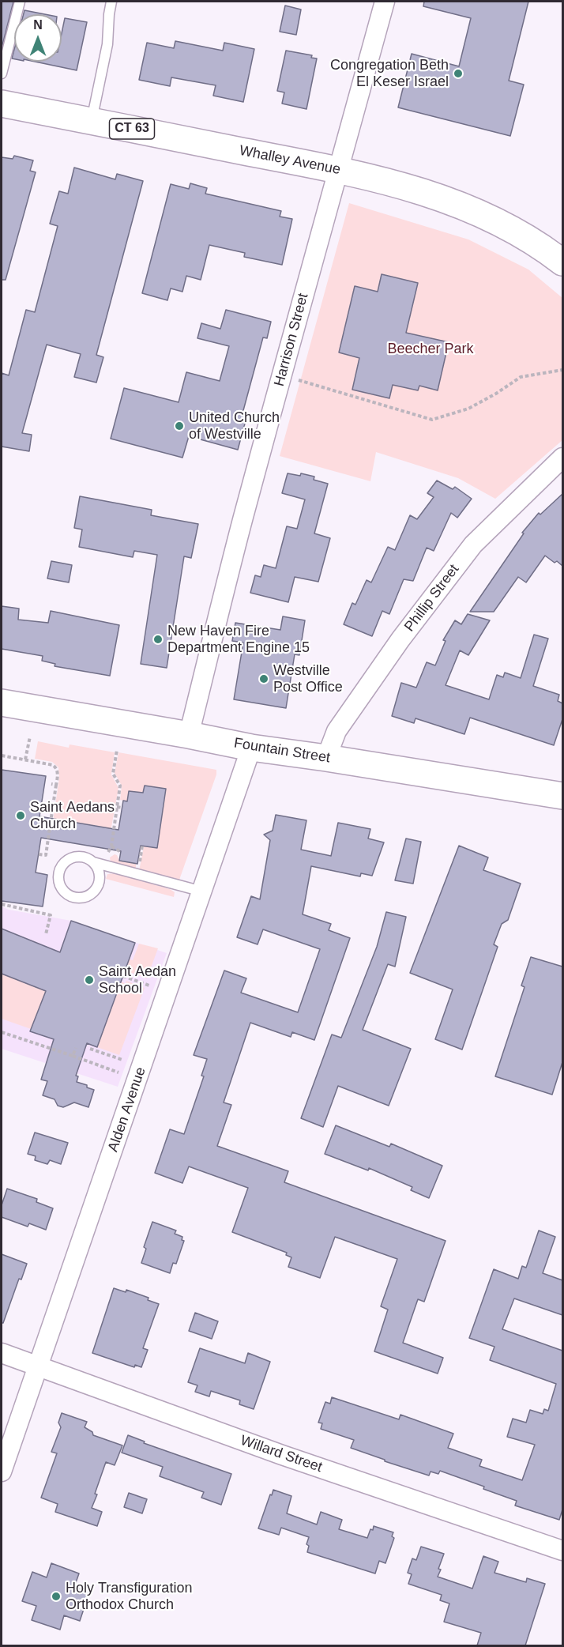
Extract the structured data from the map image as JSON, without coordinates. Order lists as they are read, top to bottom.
{
  "streets": {
    "main road": ["CT 63", "Whalley Avenue", "Fountain Street"],
    "street": [
      "Harrison Street",
      "Phillip Street",
      "Alden Avenue",
      "Willard Street"
    ]
  },
  "crossings": [
    ["Whalley Avenue", "Harrison Street"],
    ["Harrison Street", "Fountain Street"],
    ["Phillip Street", "Fountain Street"],
    ["Fountain Street", "Alden Avenue"],
    ["Alden Avenue", "Willard Street"]
  ],
  "parks": ["Beecher Park"],
  "places": [
    "Congregation Beth El Keser Israel",
    "United Church of Westville",
    "New Haven Fire Department Engine 15",
    "Westville Post Office",
    "Saint Aedans Church",
    "Saint Aedan School",
    "Holy Transfiguration Orthodox Church"
  ],
  "north": "top"
}
